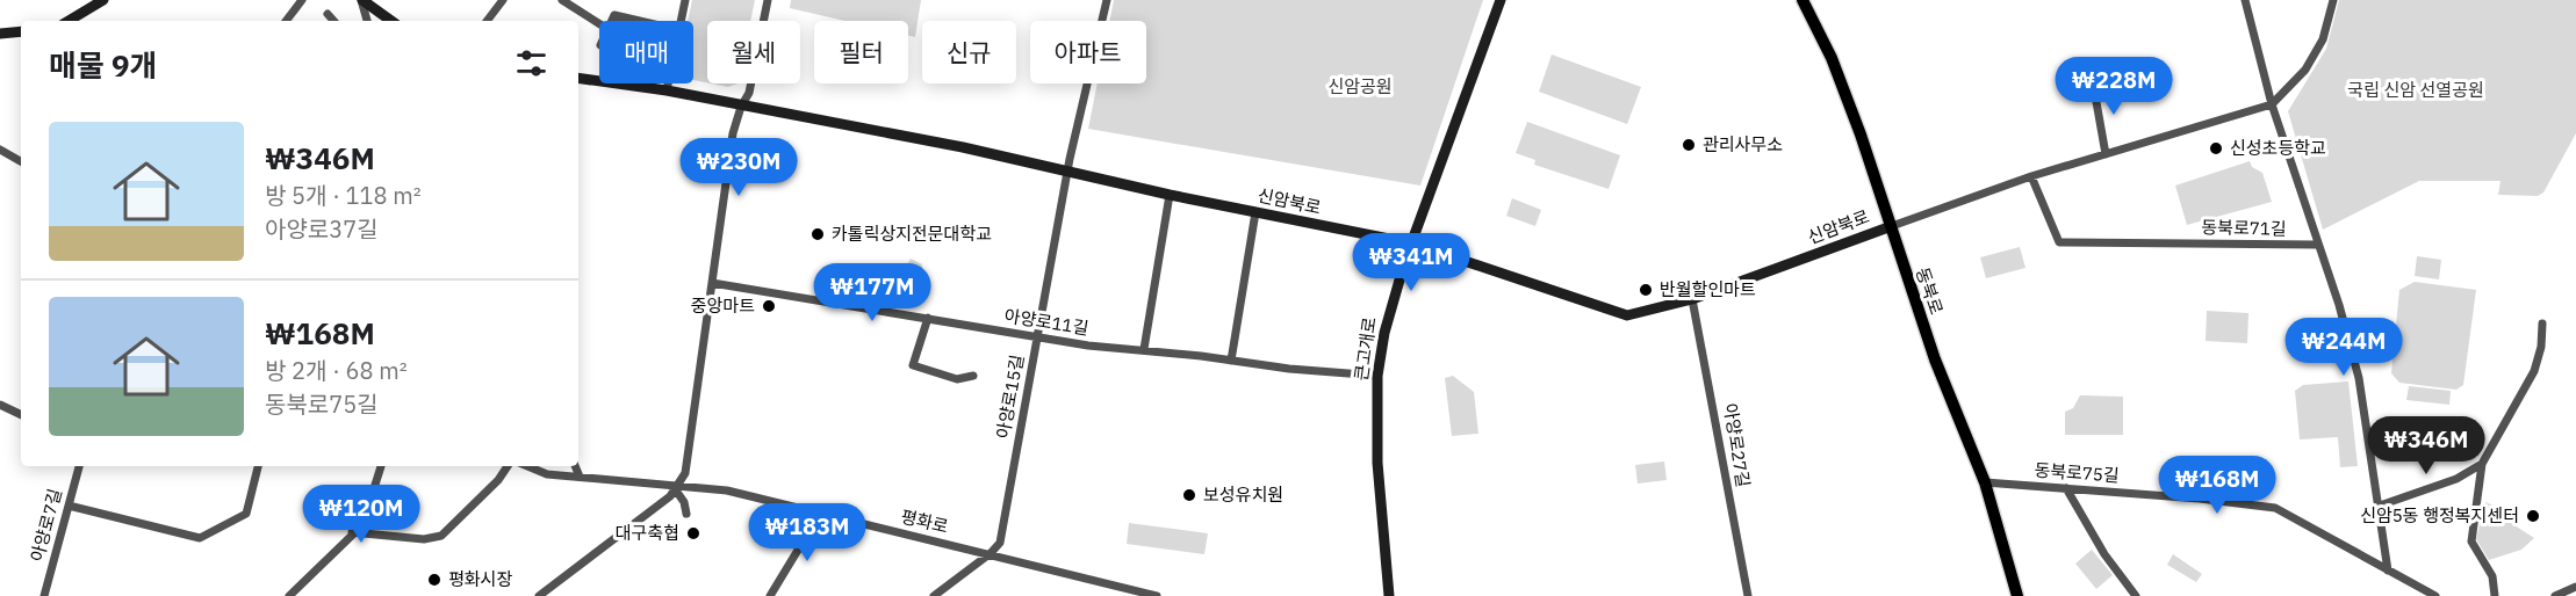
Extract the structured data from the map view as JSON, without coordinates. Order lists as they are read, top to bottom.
{
  "streets": {
    "main road": ["동북로"],
    "street": [
      "신암북로",
      "동북로71길",
      "아양로11길",
      "큰고개로",
      "아양로15길",
      "아양로27길",
      "동북로75길",
      "평화로",
      "아양로7길"
    ]
  },
  "crossings": [
    ["신암북로", "동북로"],
    ["신암북로", "큰고개로"],
    ["신암북로", "아양로15길"],
    ["신암북로", "아양로27길"],
    ["동북로", "동북로75길"],
    ["아양로11길", "큰고개로"],
    ["아양로11길", "아양로15길"],
    ["아양로15길", "평화로"]
  ],
  "parks": ["신암공원", "국립 신암 선열공원"],
  "places": [
    "관리사무소",
    "신성초등학교",
    "카톨릭상지전문대학교",
    "반월할인마트",
    "중앙마트",
    "보성유치원",
    "신암5동 행정복지센터",
    "대구축협",
    "평화시장"
  ],
  "page": {
    "chip": [
      "매매",
      "월세",
      "필터",
      "신규",
      "아파트"
    ],
    "heading": "매물 9개",
    "price": [
      "₩228M",
      "₩230M",
      "₩341M",
      "₩177M",
      "₩244M",
      "₩346M",
      "₩168M",
      "₩120M",
      "₩183M"
    ],
    "list": [
      {
        "name": "₩346M",
        "note": "방 5개 · 118 m² · 아양로37길"
      },
      {
        "name": "₩168M",
        "note": "방 2개 · 68 m² · 동북로75길"
      }
    ]
  }
}
